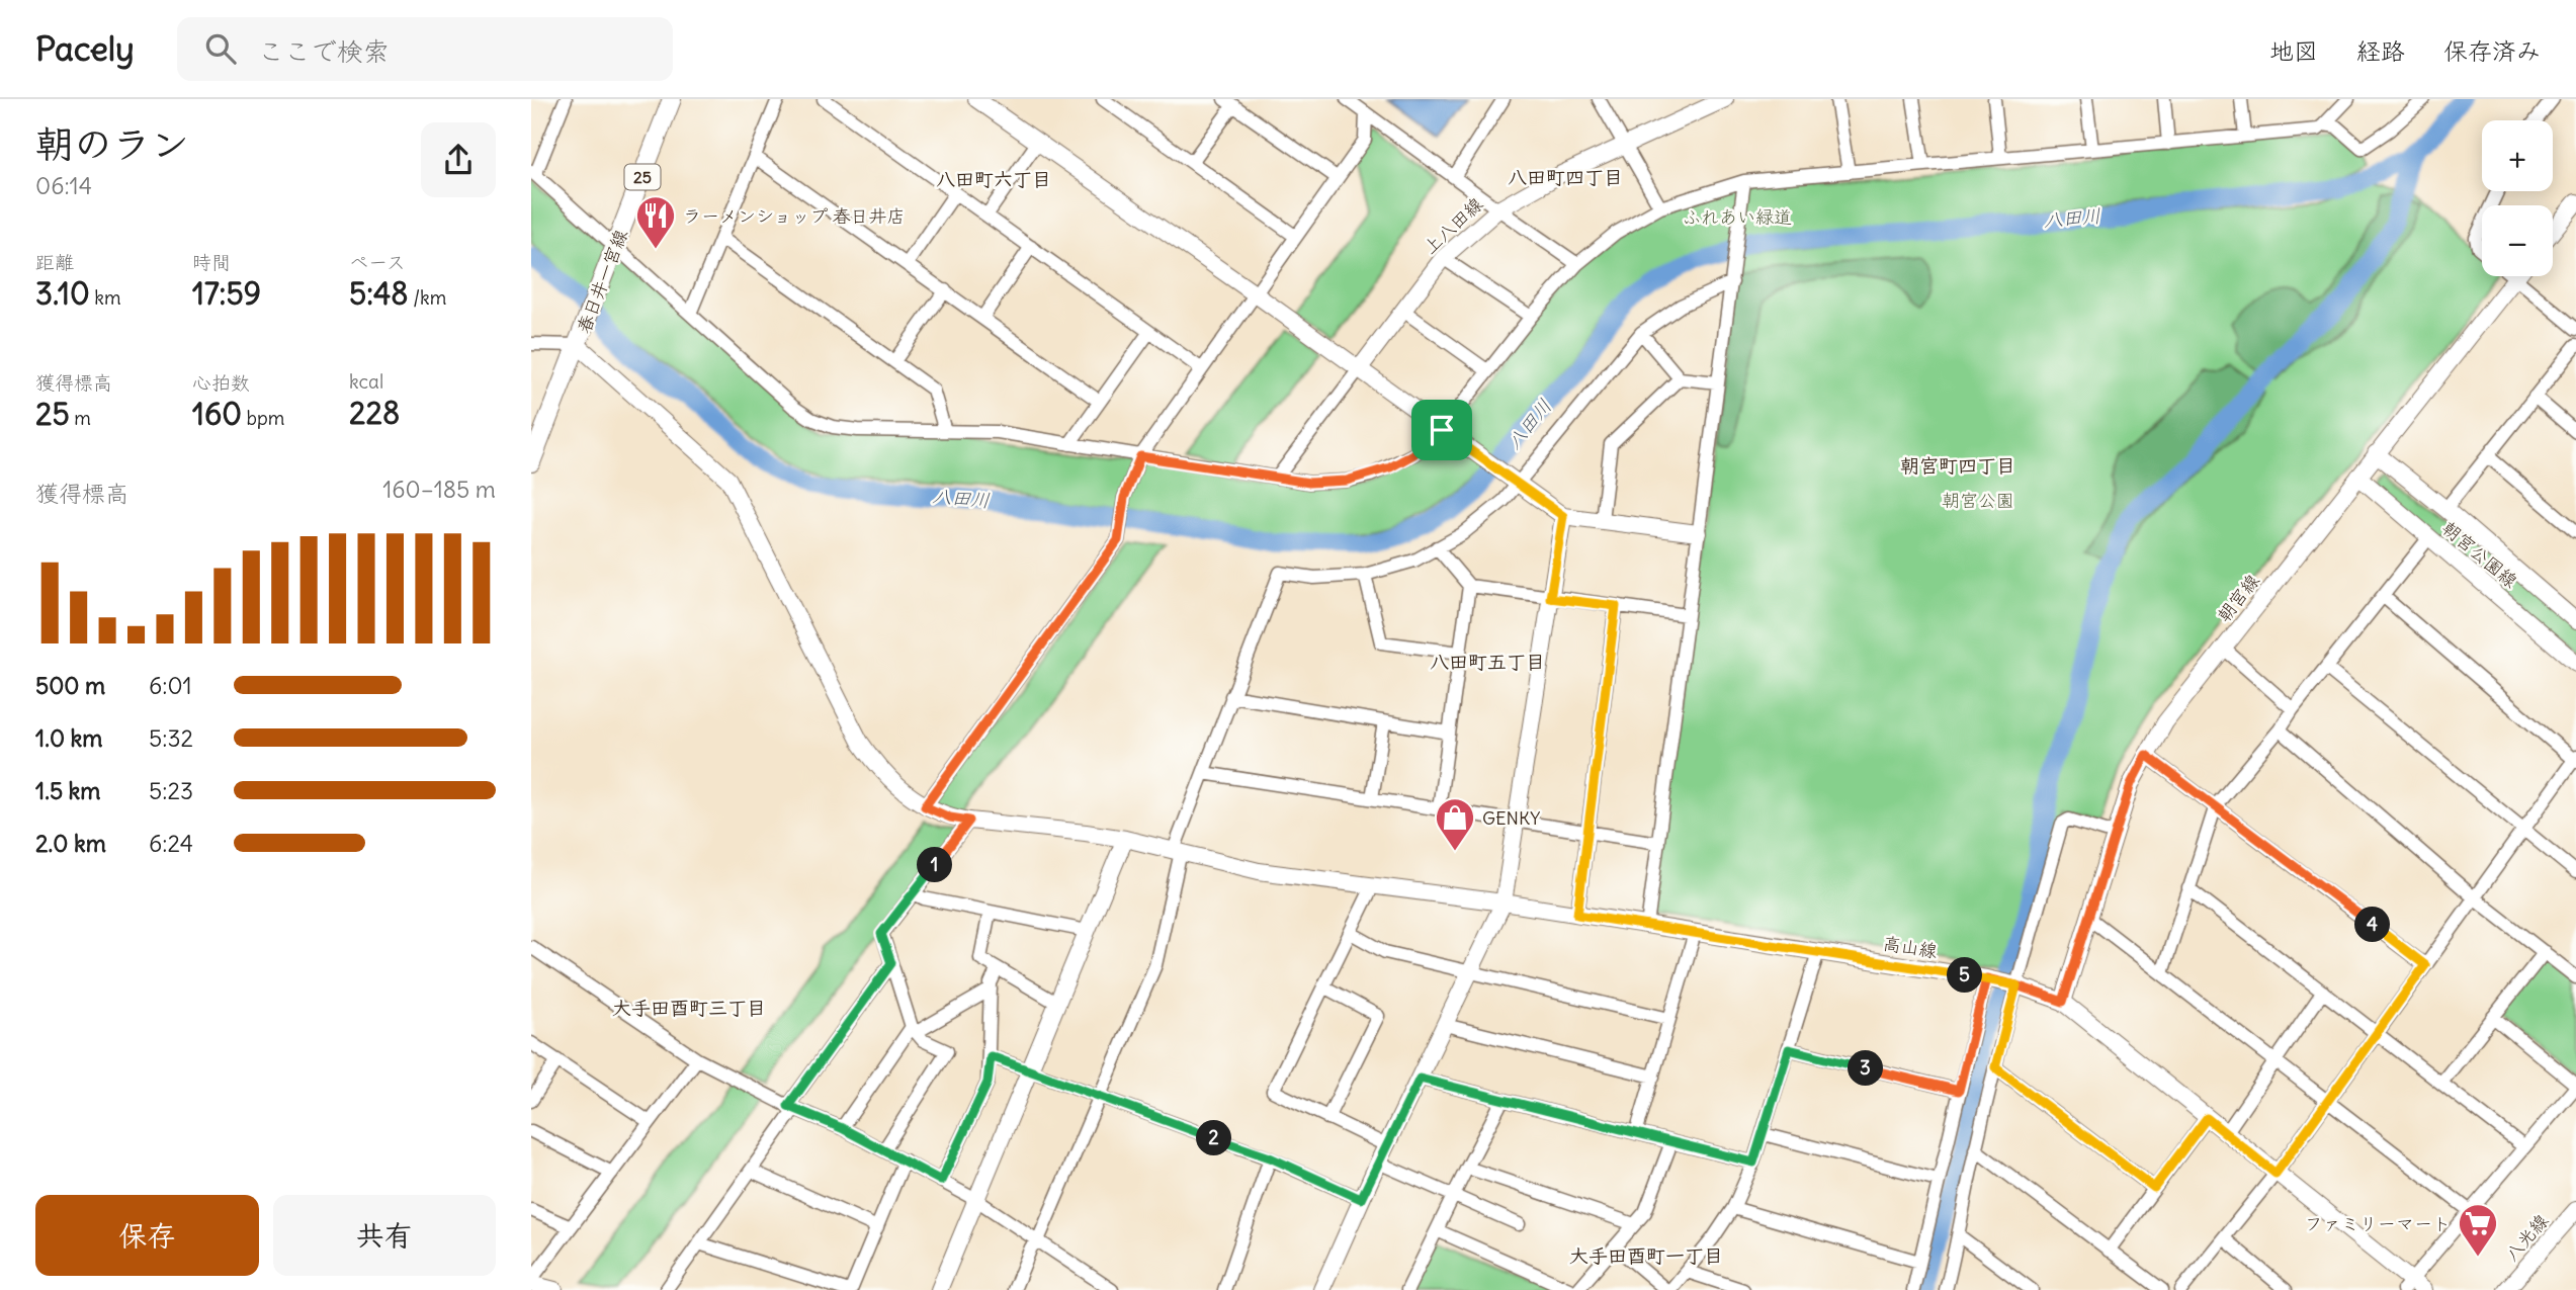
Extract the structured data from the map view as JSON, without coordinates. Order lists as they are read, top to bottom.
{
  "streets": {
    "main road": ["25", "春日井一宮線"],
    "street": [
      "上八田線",
      "朝宮公園線",
      "朝宮線",
      "高山線",
      "八光線"
    ]
  },
  "crossings": [
    ["春日井一宮線", "高山線"],
    ["朝宮公園線", "朝宮線"],
    ["朝宮線", "高山線"]
  ],
  "districts": [
    "八田町四丁目",
    "八田町六丁目",
    "朝宮町四丁目",
    "八田町五丁目",
    "大手田酉町三丁目",
    "大手田酉町一丁目"
  ],
  "water": ["八田川"],
  "parks": ["ふれあい緑道", "朝宮公園"],
  "places": {
    "restaurant": ["ラーメンショップ 春日井店"],
    "shop": ["GENKY"],
    "supermarket": ["ファミリーマート"]
  },
  "page": {
    "header": "Pacely",
    "search": "ここで検索",
    "nav": ["地図", "経路", "保存済み"],
    "heading": ["朝のラン", "06:14"],
    "map_buttons": ["+", "−"],
    "stats": [
      ["距離", "3.10 km"],
      ["時間", "17:59"],
      ["ペース", "5:48 /km"],
      ["獲得標高", "25 m"],
      ["心拍数", "160 bpm"],
      ["kcal", "228"]
    ],
    "chart": ["獲得標高", "160–185 m"],
    "list": [
      {
        "name": "500 m",
        "note": "6:01"
      },
      {
        "name": "1.0 km",
        "note": "5:32"
      },
      {
        "name": "1.5 km",
        "note": "5:23"
      },
      {
        "name": "2.0 km",
        "note": "6:24"
      }
    ],
    "pins": [
      "1",
      "4",
      "5",
      "3",
      "2"
    ],
    "buttons": ["保存", "共有"]
  }
}
